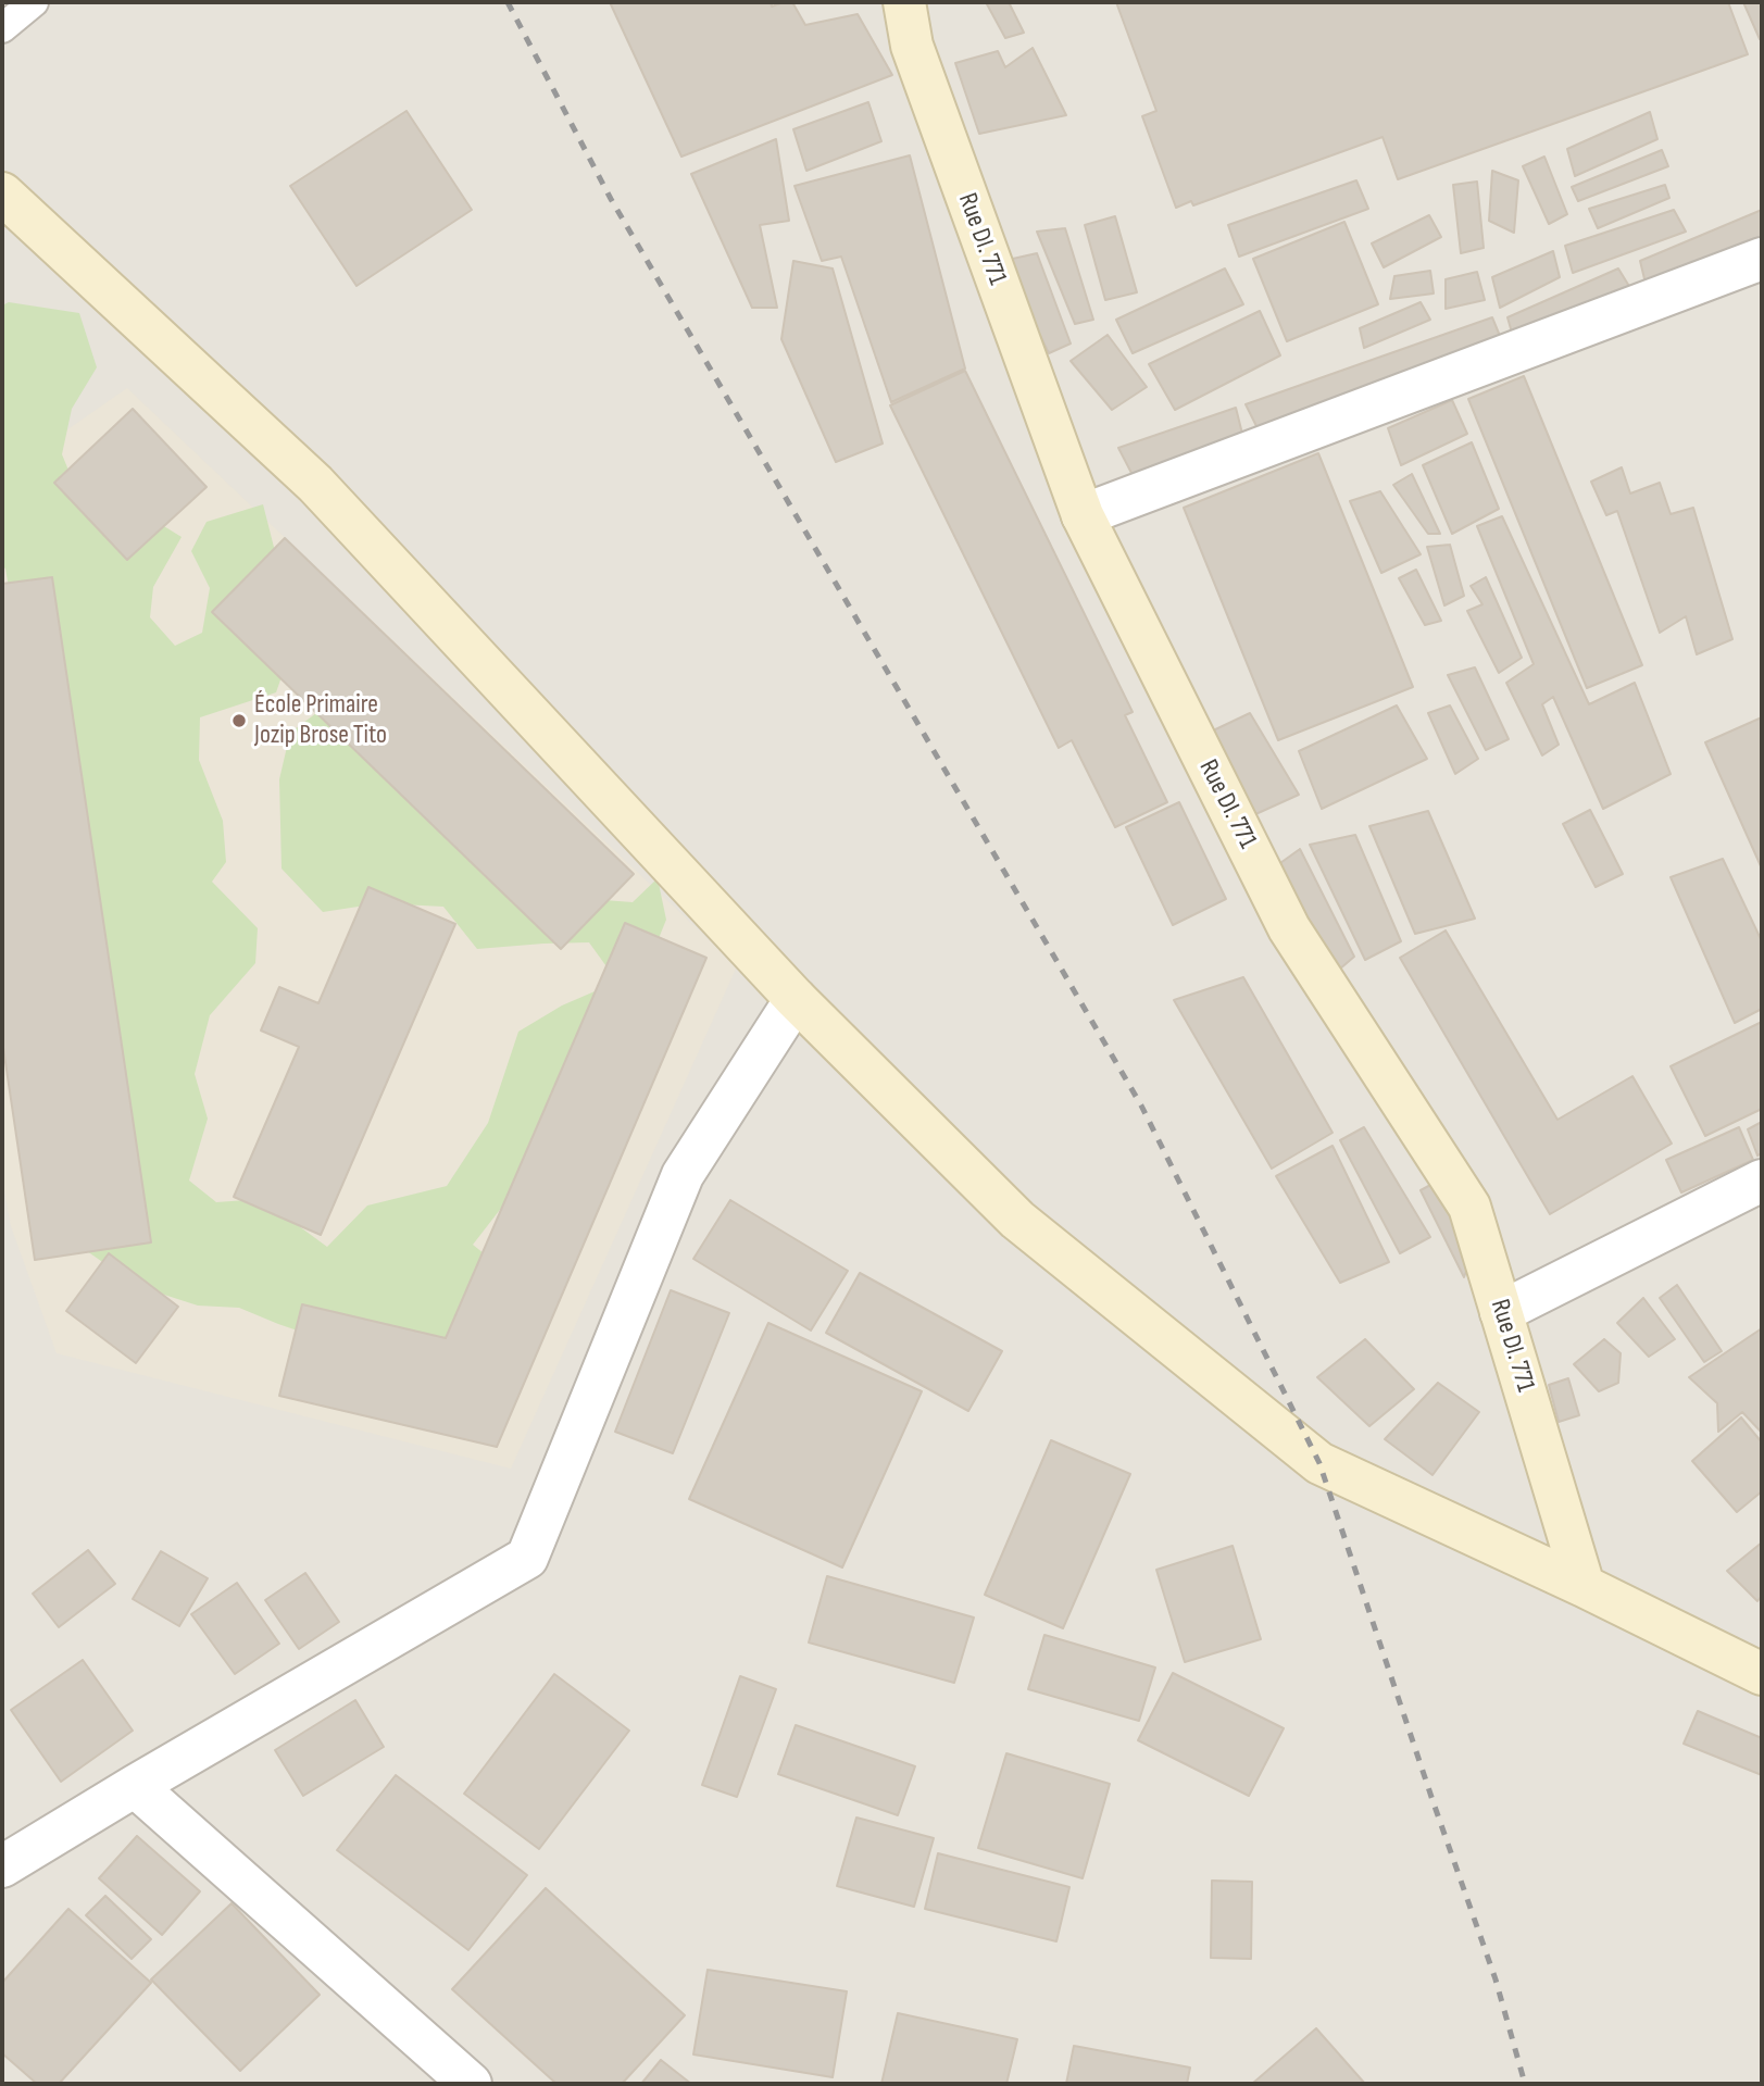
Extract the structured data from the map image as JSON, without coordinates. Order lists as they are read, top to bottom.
{
  "streets": {
    "main road": ["Rue DI. 771"]
  },
  "places": ["École Primaire Jozip Brose Tito"]
}
